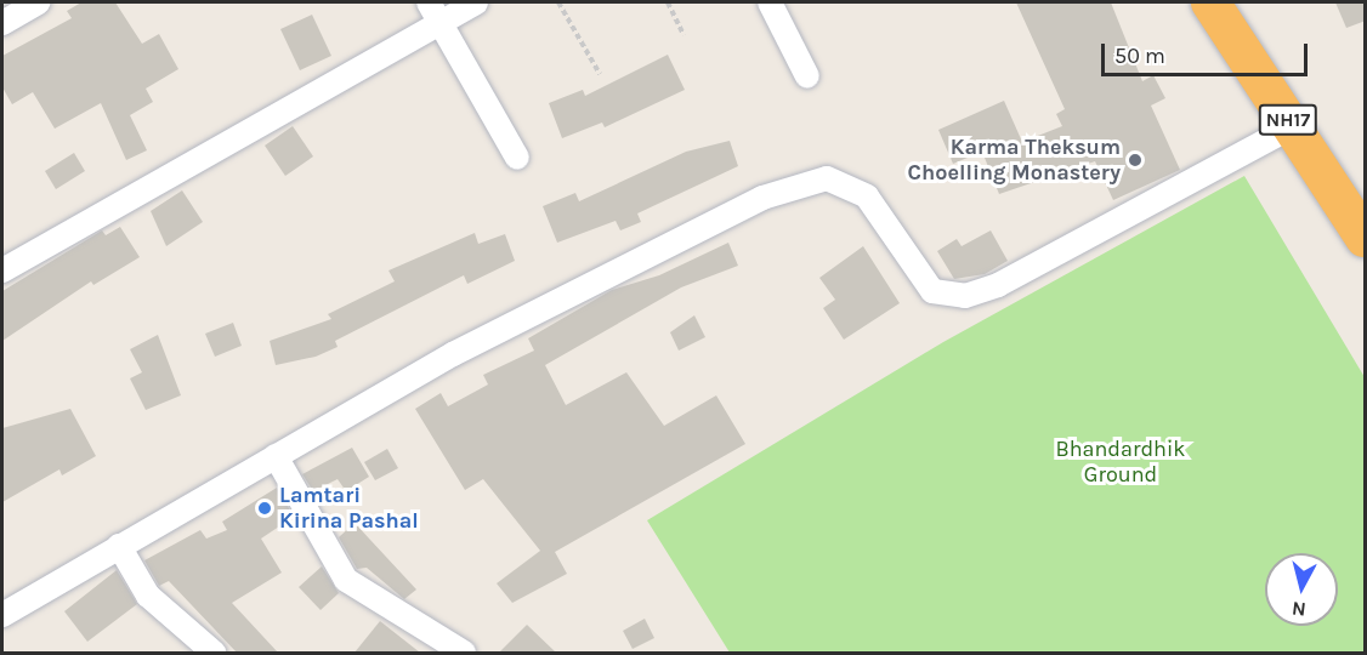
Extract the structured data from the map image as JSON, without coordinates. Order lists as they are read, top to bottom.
{
  "streets": {
    "highway": ["NH17"]
  },
  "parks": ["Bhandardhik Ground"],
  "places": ["Karma Theksum Choelling Monastery", "Lamtari Kirina Pashal"],
  "scale_bar": "50 m",
  "north": "bottom"
}
